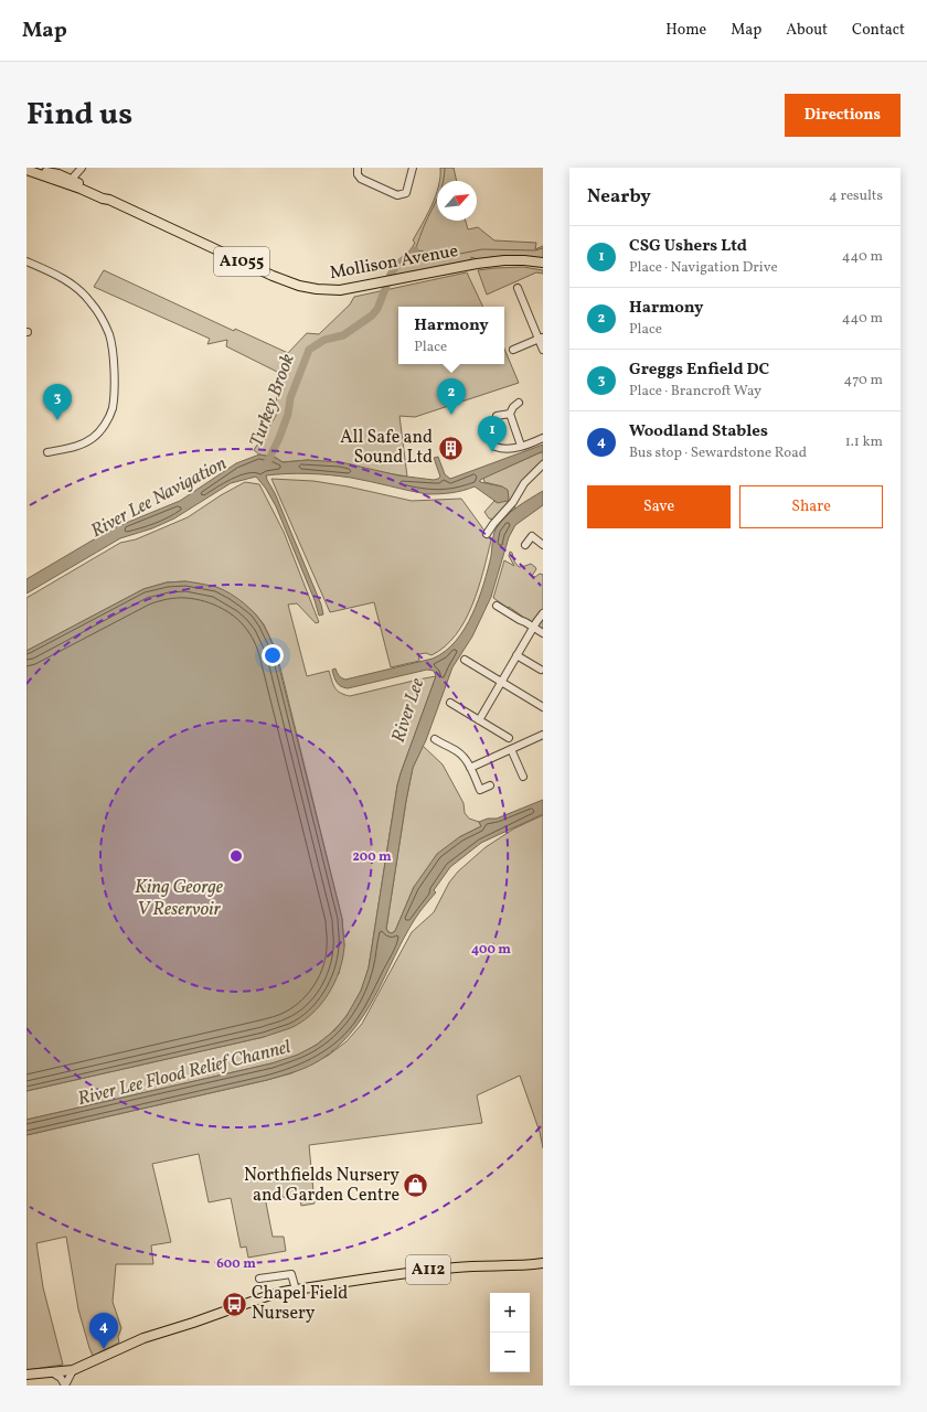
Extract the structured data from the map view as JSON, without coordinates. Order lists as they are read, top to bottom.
{
  "streets": {
    "main road": ["A1055", "Mollison Avenue", "A112"]
  },
  "water": [
    "Turkey Brook",
    "River Lee Navigation",
    "River Lee",
    "King George V Reservoir",
    "River Lee Flood Relief Channel"
  ],
  "places": {
    "building": ["All Safe and Sound Ltd"],
    "shop": ["Northfields Nursery and Garden Centre"],
    "bus stop": ["Chapel Field Nursery"]
  },
  "north": "top right",
  "page": {
    "header": "Map",
    "nav": [
      "Home",
      "Map",
      "About",
      "Contact"
    ],
    "title": "Find us",
    "buttons": [
      "Directions",
      ["Save", "Share"]
    ],
    "heading": ["Nearby", "4 results"],
    "list": [
      {
        "mark": "1",
        "name": "CSG Ushers Ltd",
        "note": "Place · Navigation Drive",
        "value": "440 m"
      },
      {
        "mark": "2",
        "name": "Harmony",
        "note": "Place",
        "value": "440 m"
      },
      {
        "mark": "3",
        "name": "Greggs Enfield DC",
        "note": "Place · Brancroft Way",
        "value": "470 m"
      },
      {
        "mark": "4",
        "name": "Woodland Stables",
        "note": "Bus stop · Sewardstone Road",
        "value": "1.1 km"
      }
    ],
    "popup": ["Harmony", "Place"],
    "pins": [
      "2",
      "3",
      "1",
      "4"
    ],
    "map_buttons": ["+", "−"]
  },
  "rings": ["200 m", "400 m", "600 m"]
}
